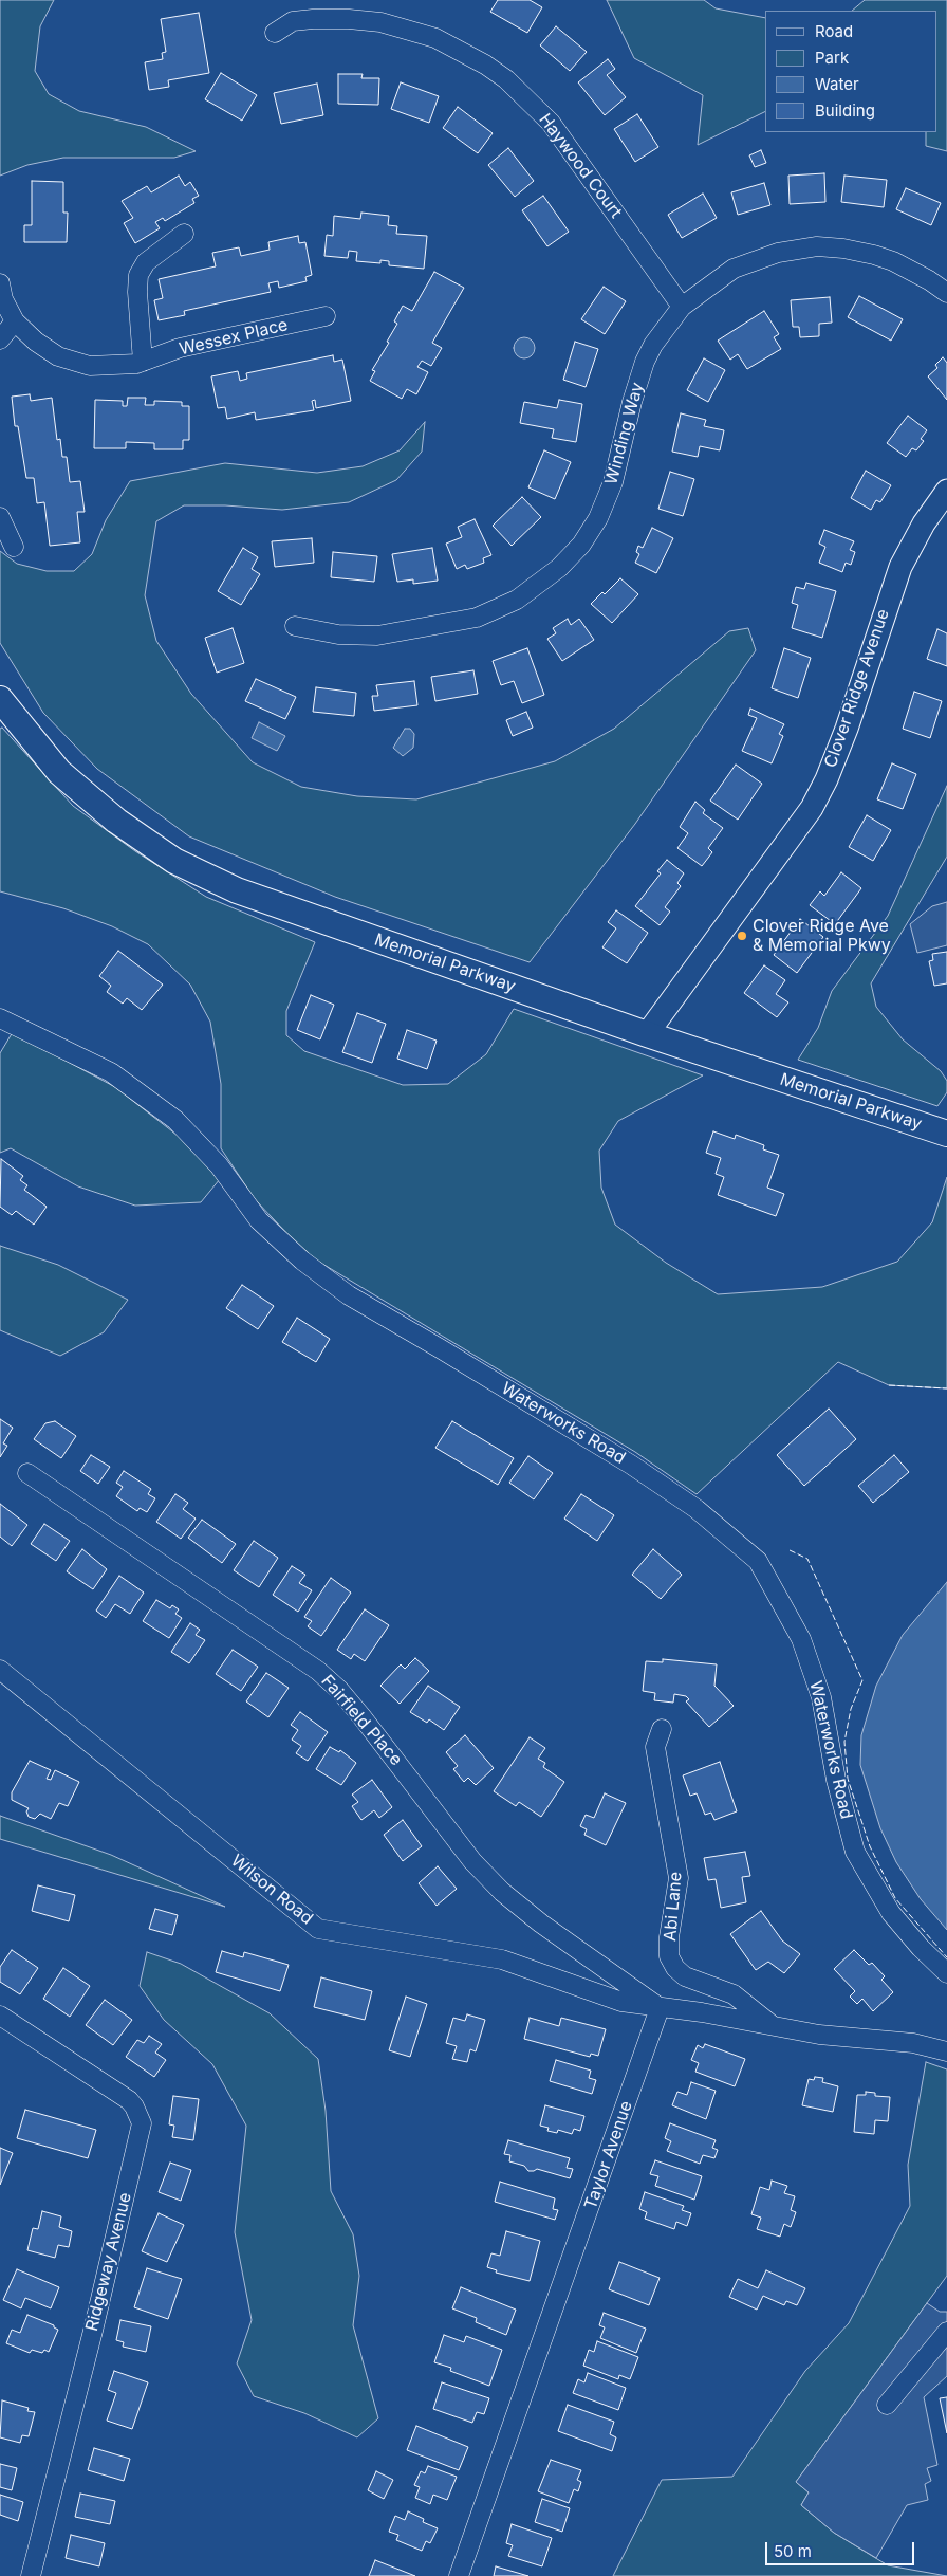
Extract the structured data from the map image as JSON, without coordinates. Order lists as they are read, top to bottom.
{
  "streets": {
    "main road": ["Memorial Parkway"],
    "street": [
      "Haywood Court",
      "Wessex Place",
      "Winding Way",
      "Clover Ridge Avenue",
      "Waterworks Road",
      "Fairfield Place",
      "Wilson Road",
      "Abi Lane",
      "Taylor Avenue",
      "Ridgeway Avenue"
    ]
  },
  "crossings": [
    ["Haywood Court", "Winding Way"],
    ["Clover Ridge Avenue", "Memorial Parkway"],
    ["Fairfield Place", "Wilson Road"],
    ["Fairfield Place", "Taylor Avenue"],
    ["Wilson Road", "Taylor Avenue"]
  ],
  "places": ["Clover Ridge Ave & Memorial Pkwy"],
  "legend": [
    "Road",
    "Park",
    "Water",
    "Building"
  ],
  "scale_bar": "50 m"
}
